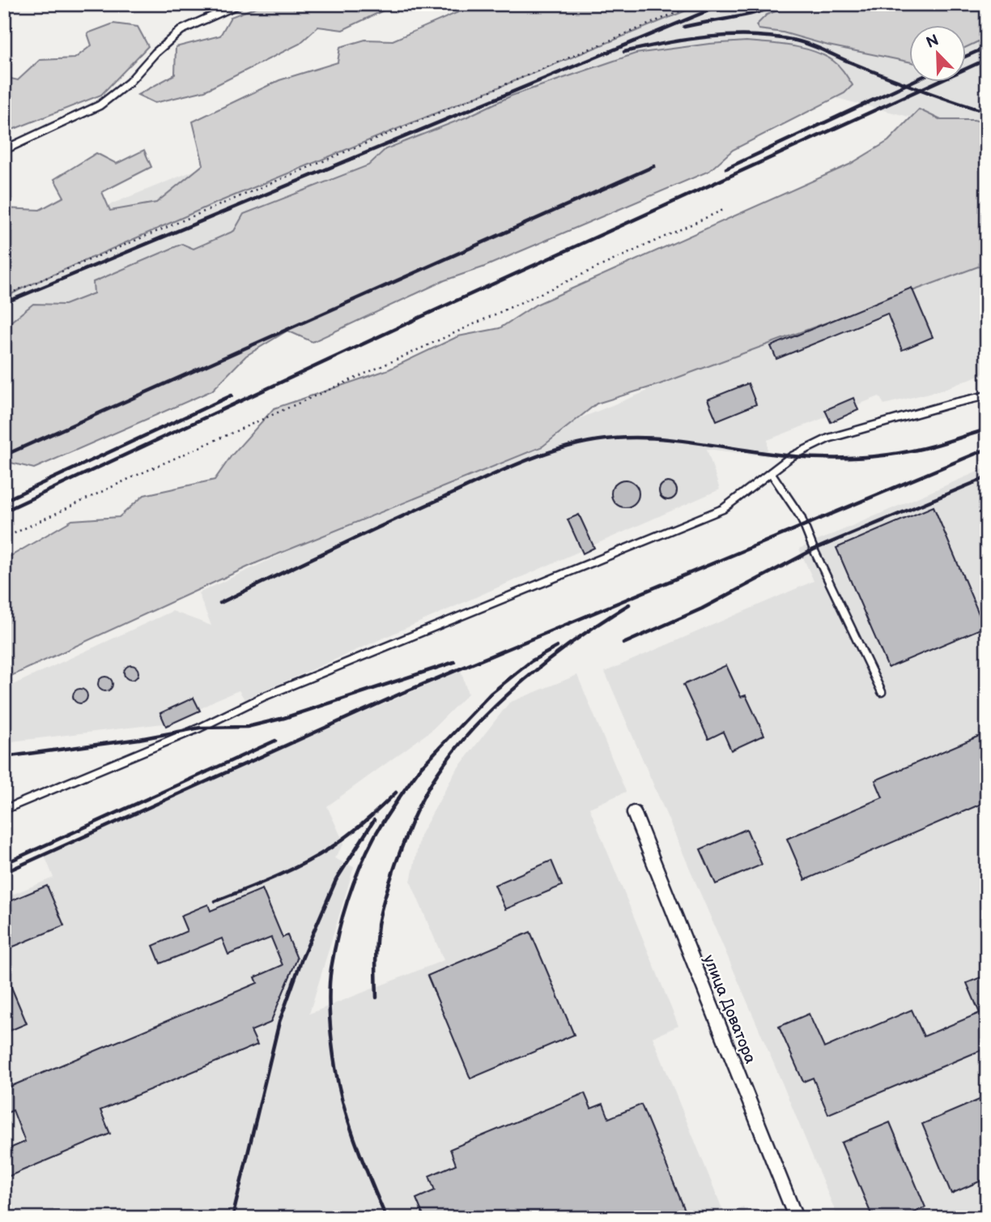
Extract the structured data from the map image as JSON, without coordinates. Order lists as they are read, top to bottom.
{
  "streets": {
    "street": ["улица Доватора"]
  },
  "north": "top left"
}
